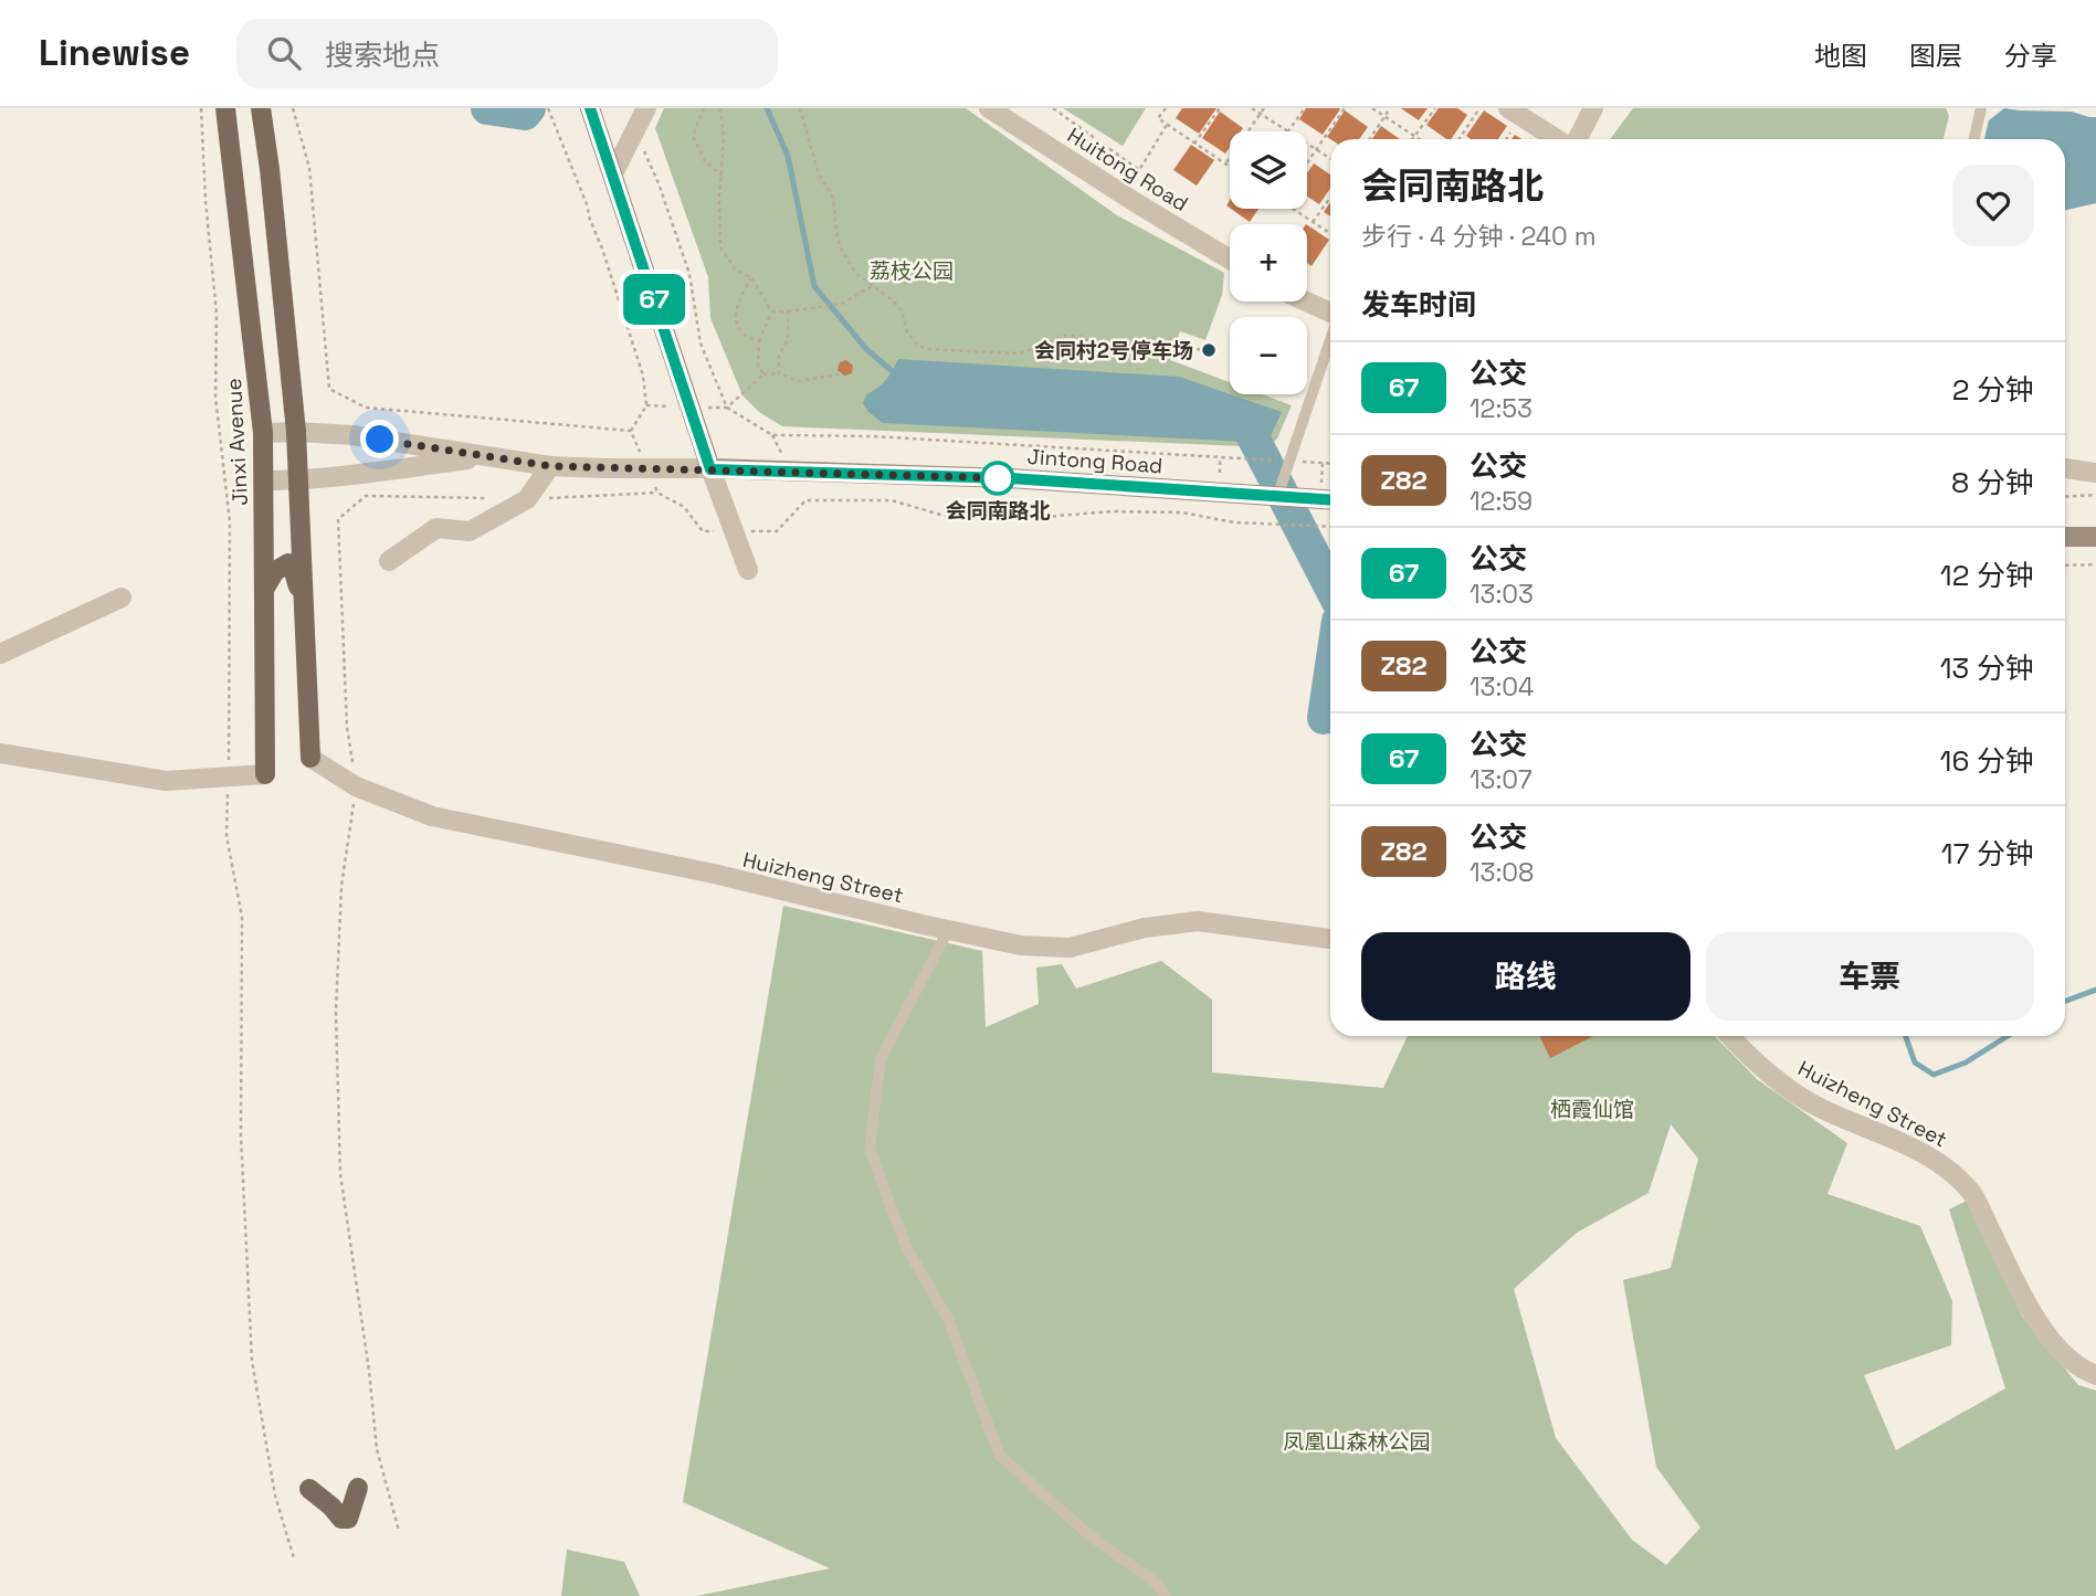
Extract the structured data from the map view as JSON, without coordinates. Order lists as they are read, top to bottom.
{
  "streets": {
    "main road": ["Jinxi Avenue"],
    "street": ["Huitong Road", "Jintong Road", "Huizheng Street"]
  },
  "parks": ["荔枝公园", "栖霞仙馆", "凤凰山森林公园"],
  "places": ["会同村2号停车场", "会同南路北"],
  "lines": ["bus line 67"],
  "page": {
    "header": "Linewise",
    "search": "搜索地点",
    "nav": ["地图", "图层", "分享"],
    "on_map": "67",
    "map_buttons": ["+", "−"],
    "heading": [
      ["会同南路北", "步行 · 4 分钟 · 240 m"],
      "发车时间"
    ],
    "list": [
      {
        "mark": "67",
        "name": "公交",
        "note": "12:53",
        "value": "2 分钟"
      },
      {
        "mark": "Z82",
        "name": "公交",
        "note": "12:59",
        "value": "8 分钟"
      },
      {
        "mark": "67",
        "name": "公交",
        "note": "13:03",
        "value": "12 分钟"
      },
      {
        "mark": "Z82",
        "name": "公交",
        "note": "13:04",
        "value": "13 分钟"
      },
      {
        "mark": "67",
        "name": "公交",
        "note": "13:07",
        "value": "16 分钟"
      },
      {
        "mark": "Z82",
        "name": "公交",
        "note": "13:08",
        "value": "17 分钟"
      }
    ],
    "buttons": ["路线", "车票"]
  }
}
